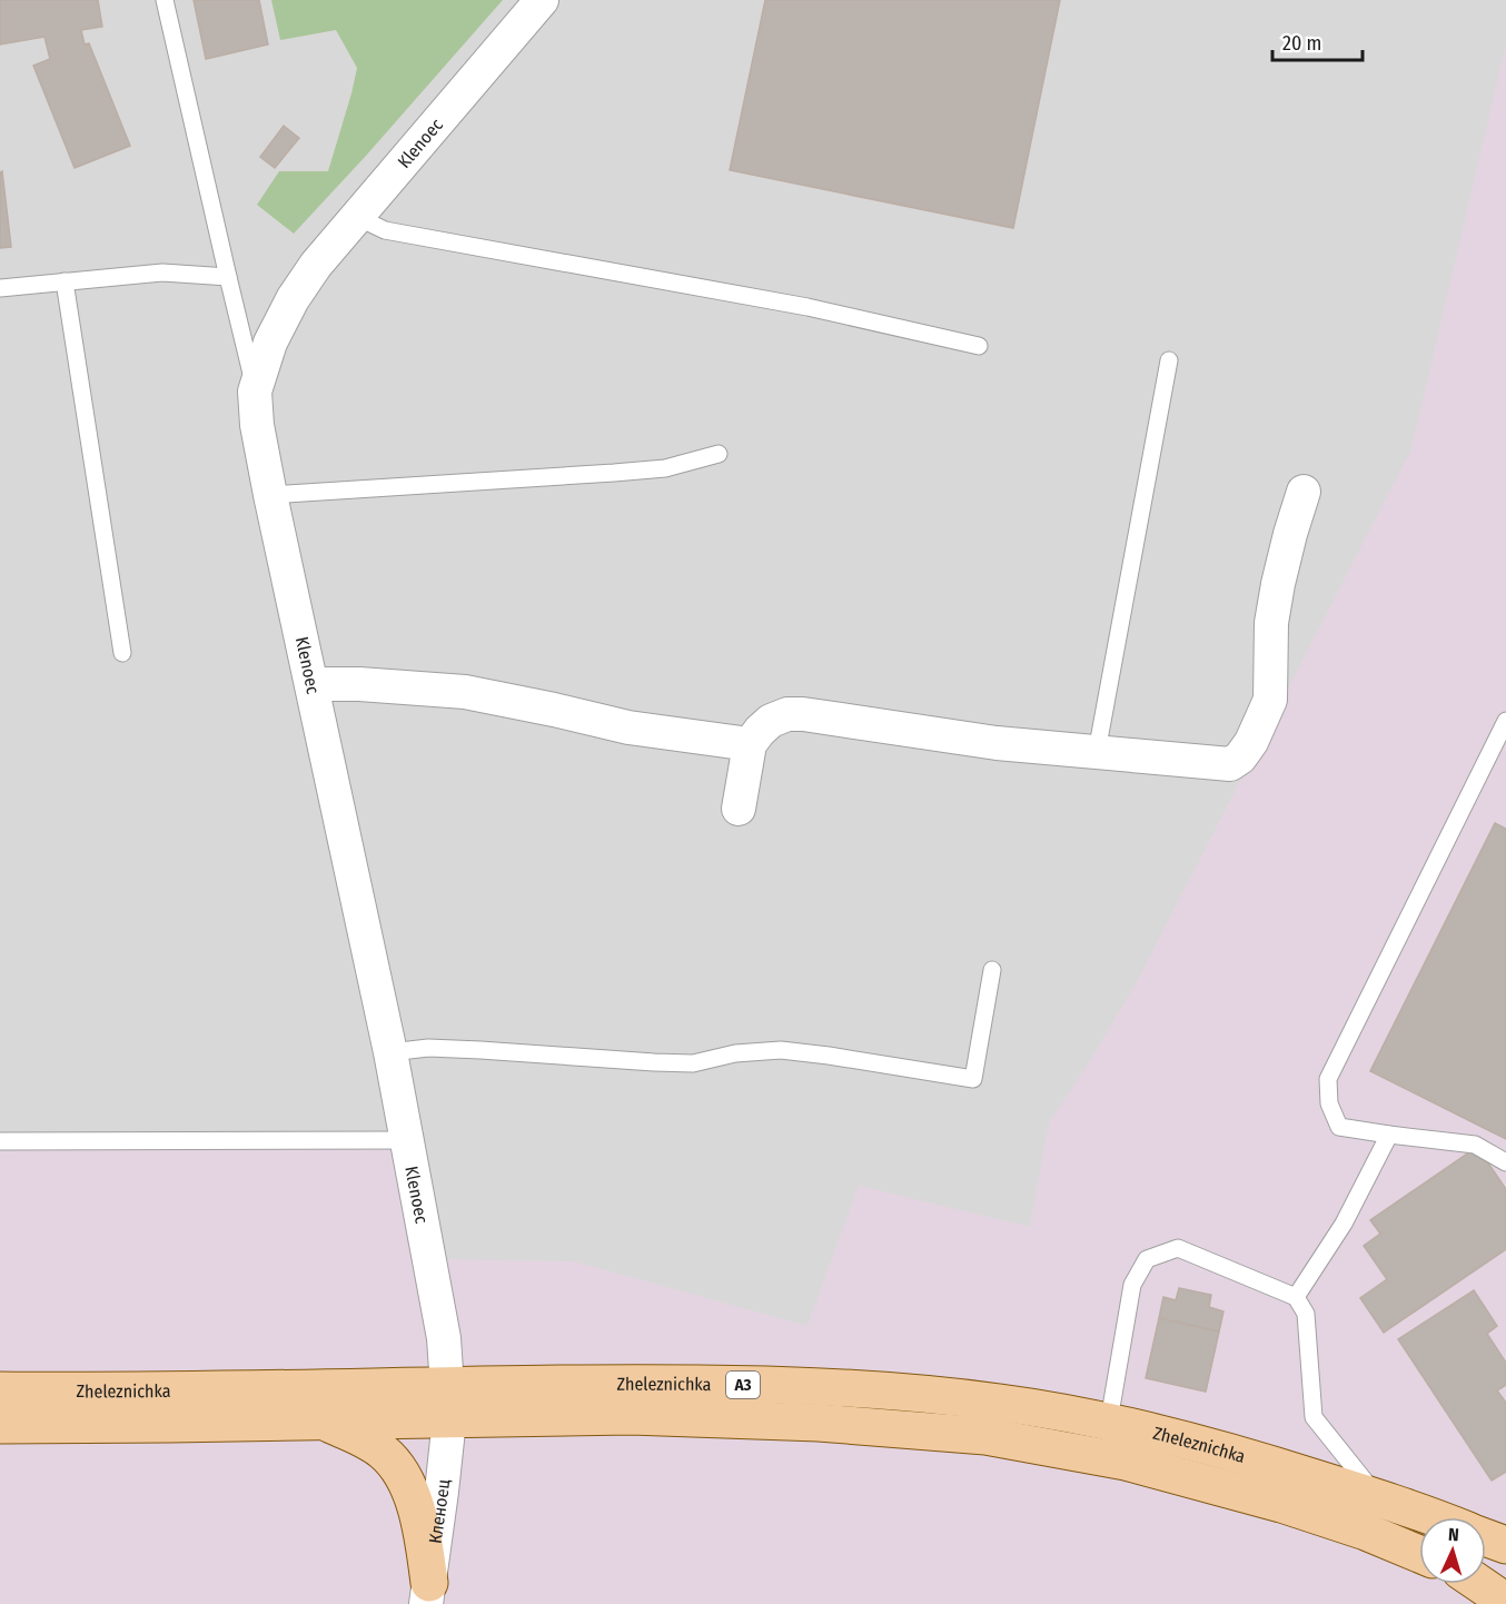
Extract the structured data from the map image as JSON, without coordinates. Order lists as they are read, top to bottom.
{
  "streets": {
    "main road": ["Zheleznichka", "A3"],
    "street": ["Klenoec", "Кленоец"]
  },
  "crossings": [
    ["Klenoec", "Zheleznichka"],
    ["Klenoec", "Кленоец"],
    ["Zheleznichka", "Кленоец"]
  ],
  "scale_bar": "20 m",
  "north": "top"
}
